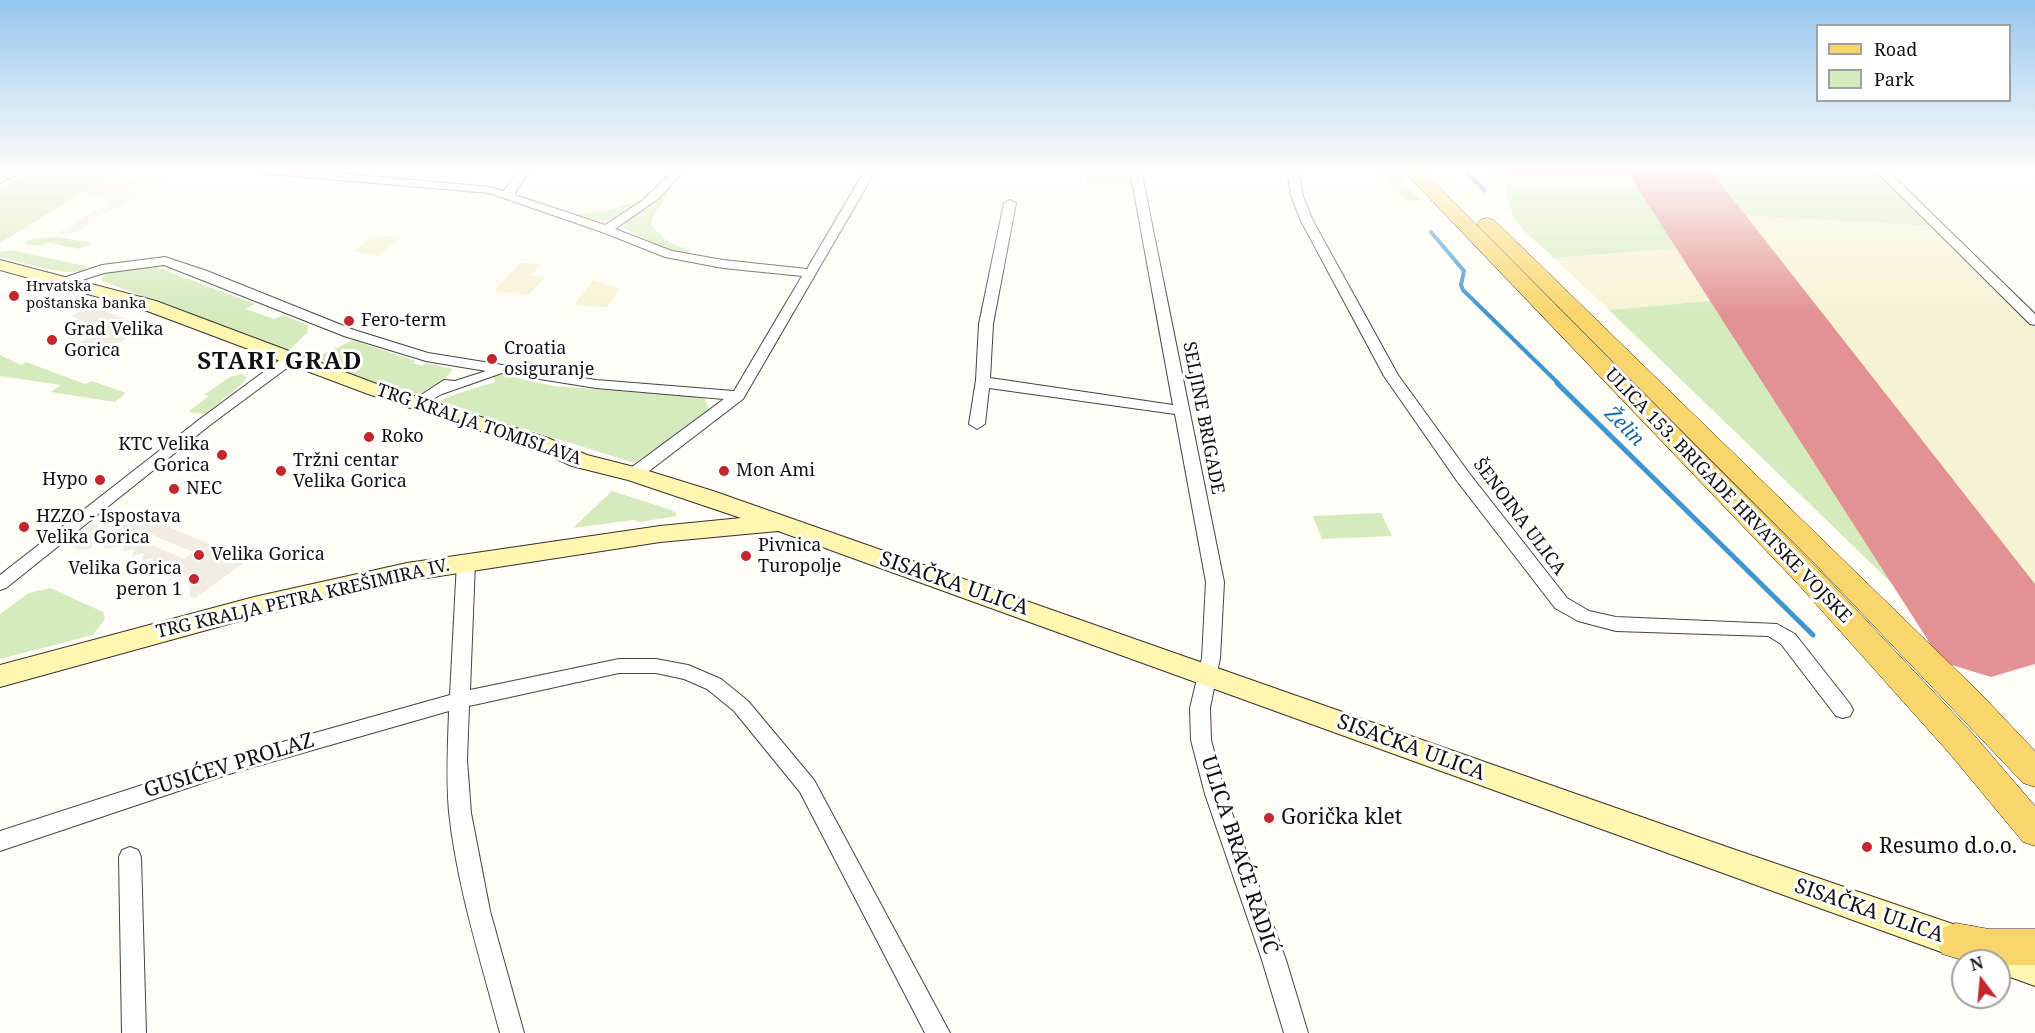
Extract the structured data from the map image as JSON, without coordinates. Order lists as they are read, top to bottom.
{
  "streets": {
    "main road": [
      "TRG KRALJA TOMISLAVA",
      "ULICA 153. BRIGADE HRVATSKE VOJSKE",
      "SISAČKA ULICA",
      "TRG KRALJA PETRA KREŠIMIRA IV."
    ],
    "street": [
      "SELJINE BRIGADE",
      "ŠENOINA ULICA",
      "GUSIĆEV PROLAZ",
      "ULICA BRAĆE RADIĆ"
    ]
  },
  "crossings": [
    ["SELJINE BRIGADE", "SISAČKA ULICA"],
    ["SELJINE BRIGADE", "ULICA BRAĆE RADIĆ"],
    ["TRG KRALJA TOMISLAVA", "SISAČKA ULICA"],
    ["TRG KRALJA TOMISLAVA", "TRG KRALJA PETRA KREŠIMIRA IV."],
    ["SISAČKA ULICA", "TRG KRALJA PETRA KREŠIMIRA IV."],
    ["SISAČKA ULICA", "ULICA BRAĆE RADIĆ"]
  ],
  "districts": ["STARI GRAD"],
  "water": ["Želin"],
  "places": [
    "Hrvatska poštanska banka",
    "Fero-term",
    "Grad Velika Gorica",
    "Croatia osiguranje",
    "Roko",
    "KTC Velika Gorica",
    "Tržni centar Velika Gorica",
    "Mon Ami",
    "Hypo",
    "NEC",
    "HZZO - Ispostava Velika Gorica",
    "Velika Gorica",
    "Pivnica Turopolje",
    "Velika Gorica peron 1",
    "Gorička klet",
    "Resumo d.o.o."
  ],
  "legend": ["Road", "Park"],
  "north": "top"
}
